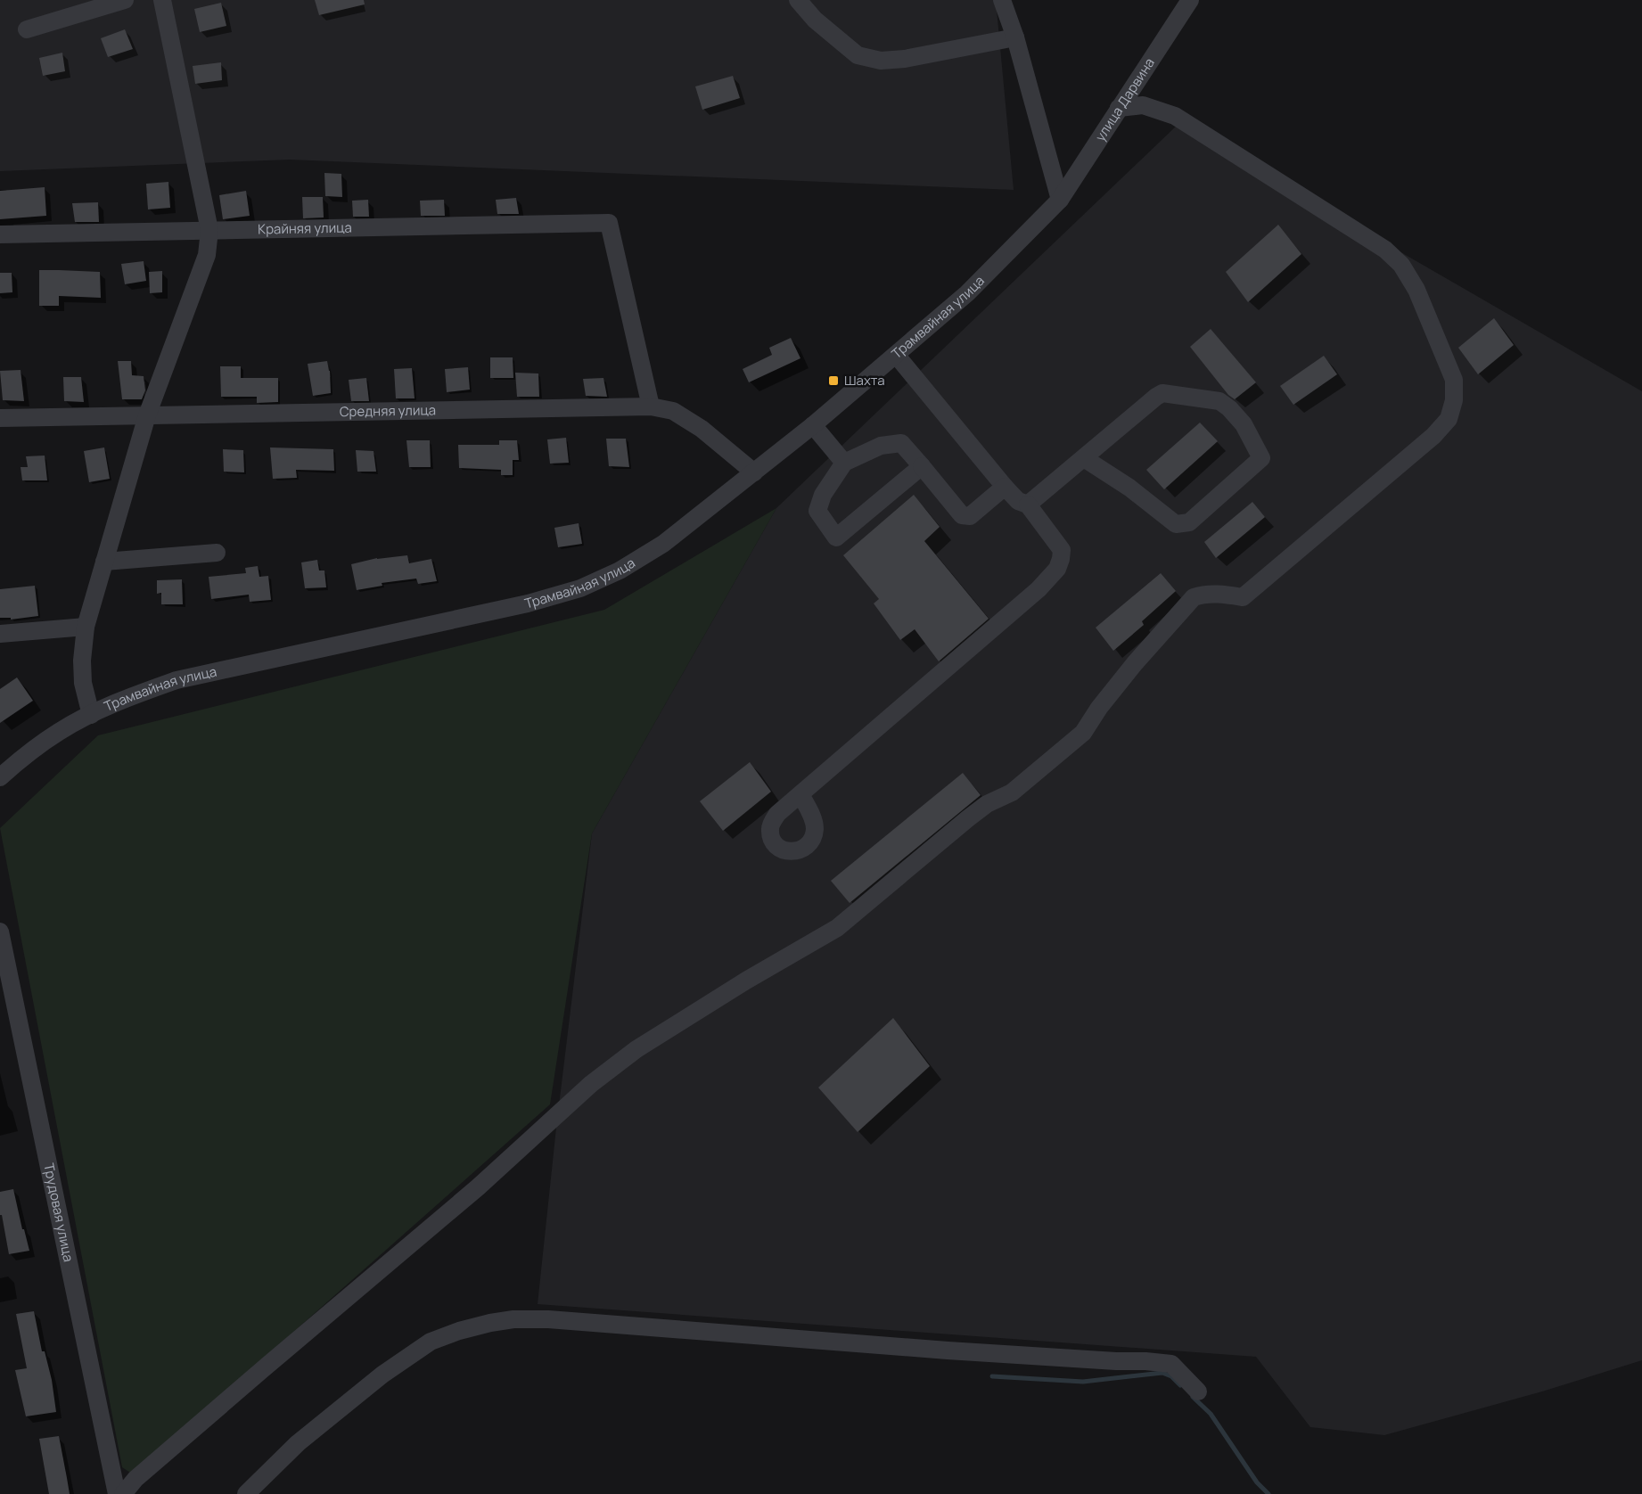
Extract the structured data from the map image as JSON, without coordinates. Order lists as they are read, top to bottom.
{
  "streets": {
    "street": [
      "улица Дарвина",
      "Крайняя улица",
      "Трамвайная улица",
      "Средняя улица",
      "Трудовая улица"
    ]
  },
  "crossings": [
    ["улица Дарвина", "Трамвайная улица"],
    ["Крайняя улица", "Средняя улица"],
    ["Трамвайная улица", "Средняя улица"]
  ],
  "places": {
    "transit": ["Шахта"]
  }
}
